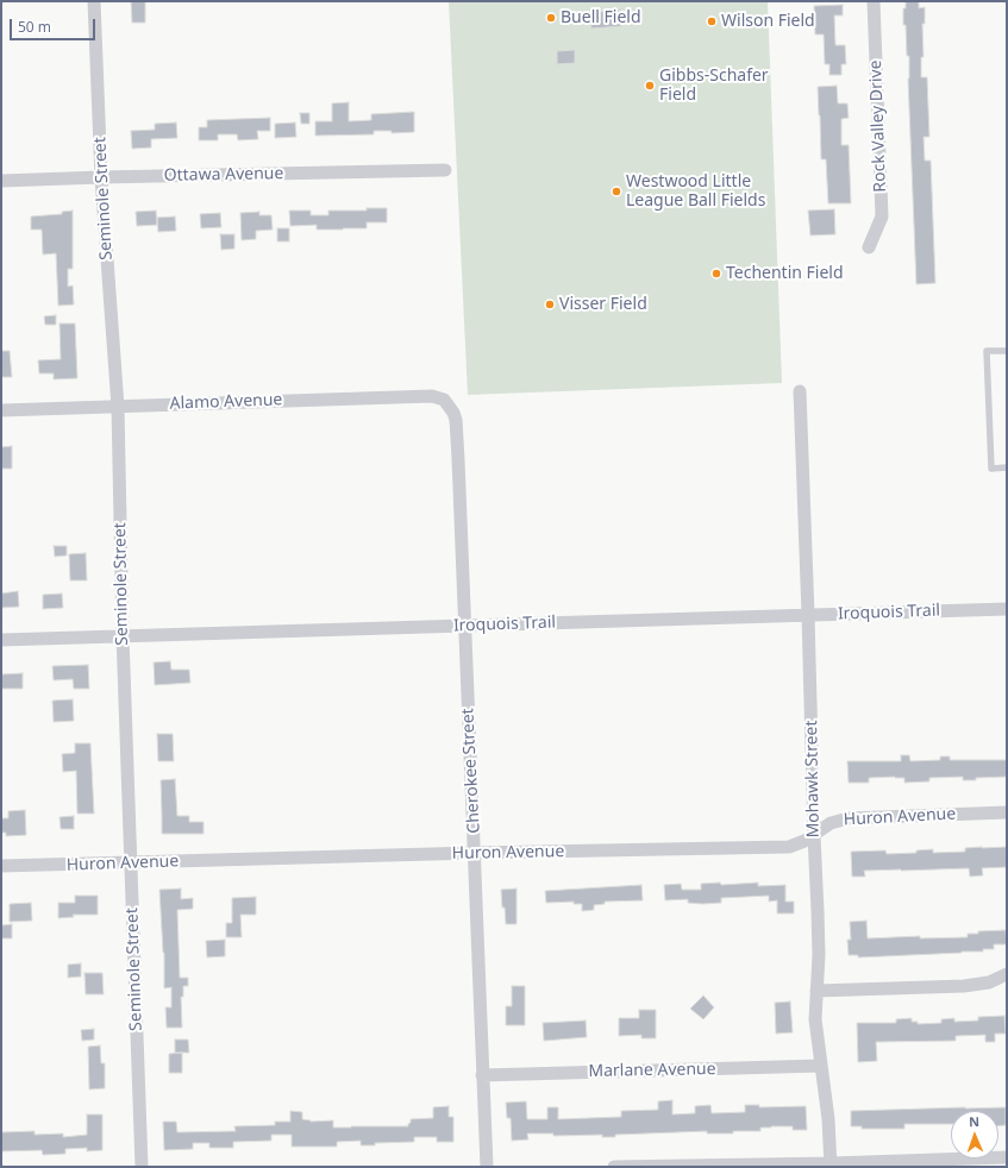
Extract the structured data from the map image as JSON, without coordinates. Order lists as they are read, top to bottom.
{
  "streets": {
    "street": [
      "Rock Valley Drive",
      "Ottawa Avenue",
      "Seminole Street",
      "Alamo Avenue",
      "Iroquois Trail",
      "Cherokee Street",
      "Mohawk Street",
      "Huron Avenue",
      "Marlane Avenue"
    ]
  },
  "crossings": [
    ["Ottawa Avenue", "Seminole Street"],
    ["Seminole Street", "Alamo Avenue"],
    ["Seminole Street", "Iroquois Trail"],
    ["Seminole Street", "Huron Avenue"],
    ["Alamo Avenue", "Cherokee Street"],
    ["Iroquois Trail", "Cherokee Street"],
    ["Iroquois Trail", "Mohawk Street"],
    ["Cherokee Street", "Huron Avenue"],
    ["Cherokee Street", "Marlane Avenue"],
    ["Mohawk Street", "Huron Avenue"],
    ["Mohawk Street", "Marlane Avenue"]
  ],
  "places": [
    "Buell Field",
    "Wilson Field",
    "Gibbs-Schafer Field",
    "Westwood Little League Ball Fields",
    "Techentin Field",
    "Visser Field"
  ],
  "scale_bar": "50 m",
  "north": "top"
}
